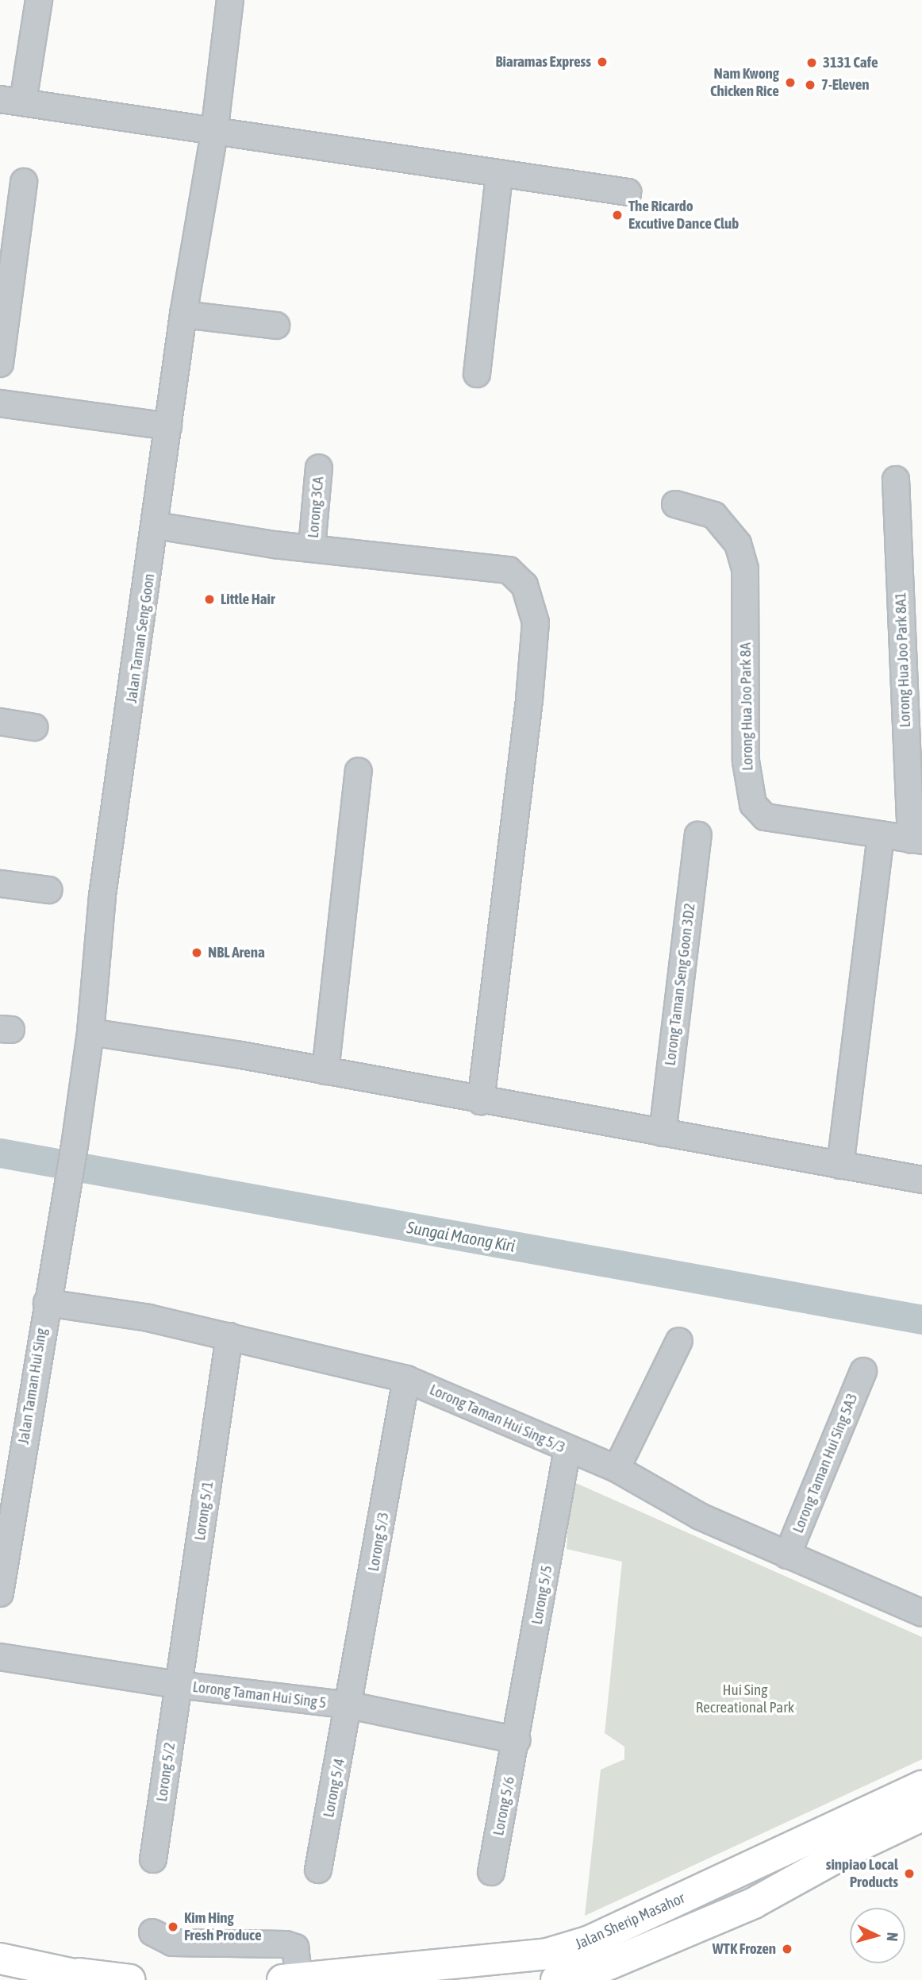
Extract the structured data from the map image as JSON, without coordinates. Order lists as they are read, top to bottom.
{
  "streets": {
    "main road": ["Jalan Sherip Masahor"],
    "street": [
      "Lorong 3CA",
      "Jalan Taman Seng Goon",
      "Lorong Hua Joo Park 8A1",
      "Lorong Hua Joo Park 8A",
      "Lorong Taman Seng Goon 3D2",
      "Jalan Taman Hui Sing",
      "Lorong Taman Hui Sing 5/3",
      "Lorong Taman Hui Sing 5A3",
      "Lorong 5/1",
      "Lorong 5/3",
      "Lorong 5/5",
      "Lorong Taman Hui Sing 5",
      "Lorong 5/2",
      "Lorong 5/4",
      "Lorong 5/6"
    ]
  },
  "crossings": [
    ["Jalan Taman Seng Goon", "Jalan Taman Hui Sing"],
    ["Lorong Hua Joo Park 8A1", "Lorong Hua Joo Park 8A"],
    ["Jalan Taman Hui Sing", "Lorong Taman Hui Sing 5/3"],
    ["Lorong Taman Hui Sing 5/3", "Lorong Taman Hui Sing 5A3"],
    ["Lorong Taman Hui Sing 5/3", "Lorong 5/1"],
    ["Lorong Taman Hui Sing 5/3", "Lorong 5/3"],
    ["Lorong Taman Hui Sing 5/3", "Lorong 5/5"],
    ["Lorong 5/1", "Lorong Taman Hui Sing 5"],
    ["Lorong 5/1", "Lorong 5/2"],
    ["Lorong 5/3", "Lorong Taman Hui Sing 5"],
    ["Lorong 5/3", "Lorong 5/4"],
    ["Lorong 5/5", "Lorong Taman Hui Sing 5"],
    ["Lorong 5/5", "Lorong 5/6"],
    ["Lorong Taman Hui Sing 5", "Lorong 5/2"],
    ["Lorong Taman Hui Sing 5", "Lorong 5/4"],
    ["Lorong Taman Hui Sing 5", "Lorong 5/6"]
  ],
  "water": ["Sungai Maong Kiri"],
  "parks": ["Hui Sing Recreational Park"],
  "places": [
    "Biaramas Express",
    "3131 Cafe",
    "Nam Kwong Chicken Rice",
    "7-Eleven",
    "The Ricardo Excutive Dance Club",
    "Little Hair",
    "NBL Arena",
    "sinpiao Local Products",
    "Kim Hing Fresh Produce",
    "WTK Frozen"
  ],
  "north": "right"
}
